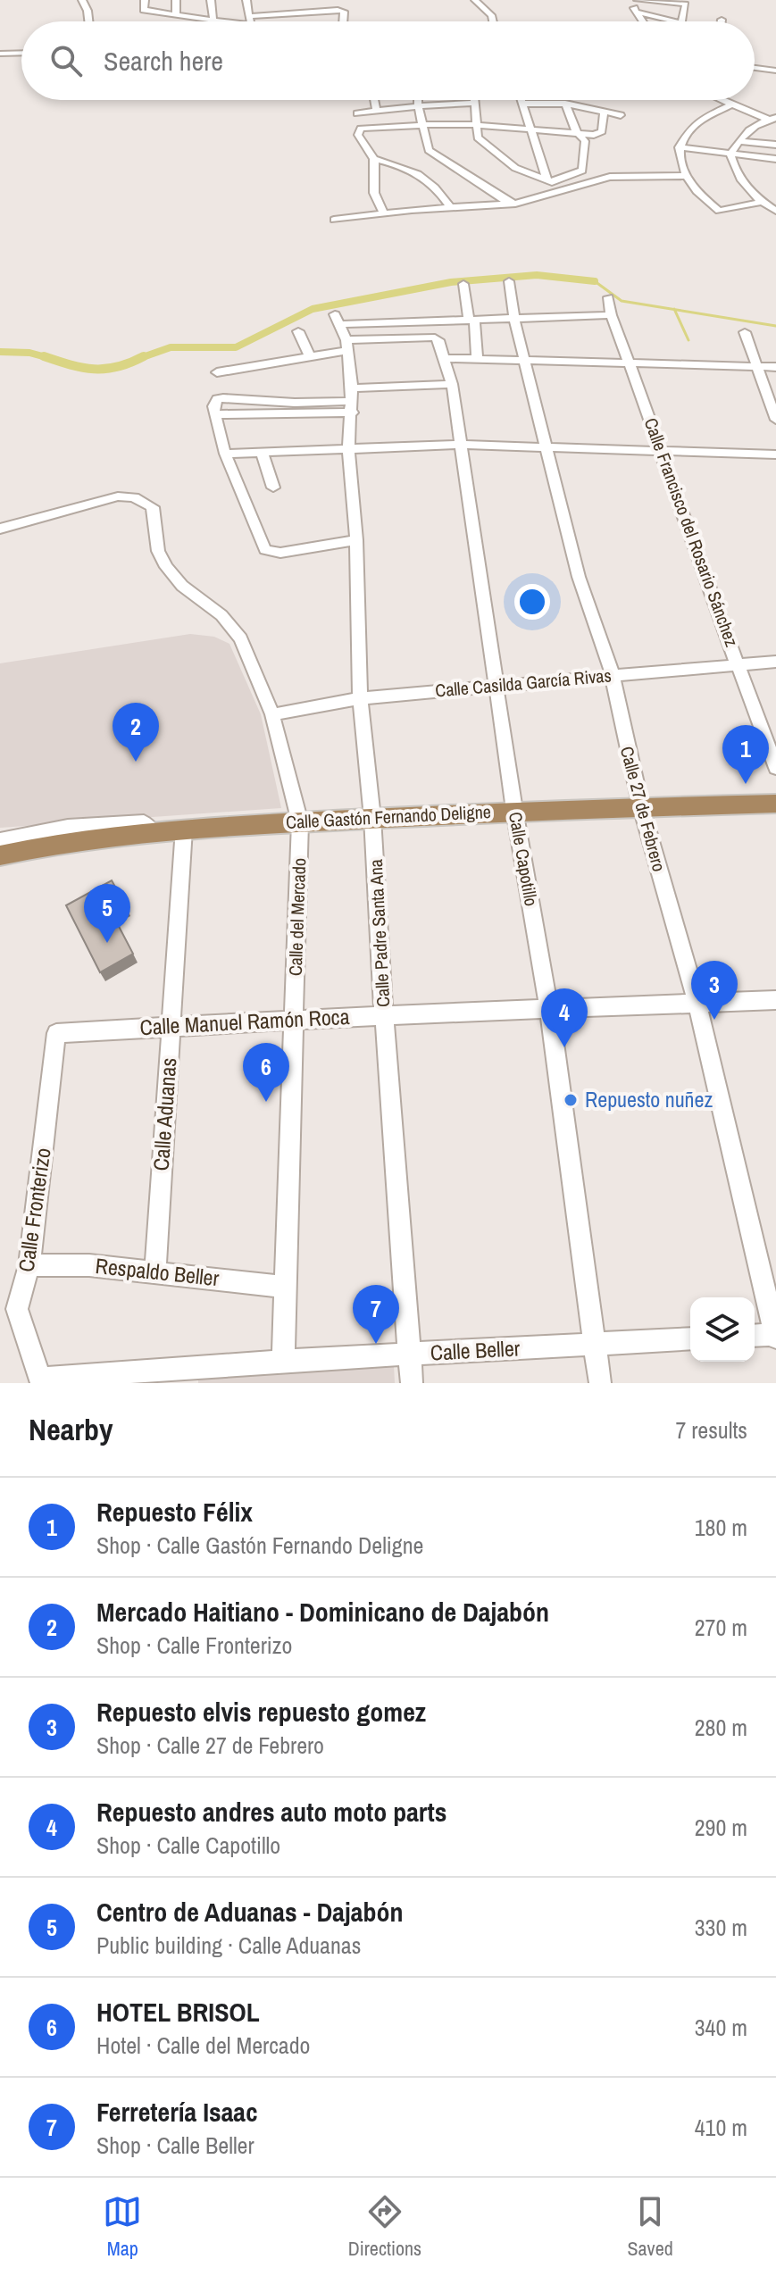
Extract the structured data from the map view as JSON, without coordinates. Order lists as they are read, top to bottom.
{
  "streets": {
    "main road": ["Calle Gastón Fernando Deligne"],
    "street": [
      "Calle Francisco del Rosario Sánchez",
      "Calle Casilda García Rivas",
      "Calle 27 de Febrero",
      "Calle Capotillo",
      "Calle del Mercado",
      "Calle Padre Santa Ana",
      "Calle Manuel Ramón Roca",
      "Calle Aduanas",
      "Calle Fronterizo",
      "Respaldo Beller",
      "Calle Beller"
    ]
  },
  "crossings": [
    ["Calle Francisco del Rosario Sánchez", "Calle Casilda García Rivas"],
    ["Calle Casilda García Rivas", "Calle 27 de Febrero"],
    ["Calle Casilda García Rivas", "Calle Capotillo"],
    ["Calle Casilda García Rivas", "Calle del Mercado"],
    ["Calle Casilda García Rivas", "Calle Padre Santa Ana"],
    ["Calle 27 de Febrero", "Calle Gastón Fernando Deligne"],
    ["Calle 27 de Febrero", "Calle Manuel Ramón Roca"],
    ["Calle Gastón Fernando Deligne", "Calle Capotillo"],
    ["Calle Gastón Fernando Deligne", "Calle del Mercado"],
    ["Calle Gastón Fernando Deligne", "Calle Padre Santa Ana"],
    ["Calle Gastón Fernando Deligne", "Calle Aduanas"],
    ["Calle Capotillo", "Calle Padre Santa Ana"],
    ["Calle Capotillo", "Calle Manuel Ramón Roca"],
    ["Calle Capotillo", "Calle Beller"],
    ["Calle del Mercado", "Calle Manuel Ramón Roca"],
    ["Calle del Mercado", "Respaldo Beller"],
    ["Calle del Mercado", "Calle Beller"],
    ["Calle Padre Santa Ana", "Calle Manuel Ramón Roca"],
    ["Calle Padre Santa Ana", "Calle Beller"],
    ["Calle Manuel Ramón Roca", "Calle Aduanas"],
    ["Calle Manuel Ramón Roca", "Calle Fronterizo"],
    ["Calle Aduanas", "Respaldo Beller"],
    ["Calle Fronterizo", "Respaldo Beller"],
    ["Calle Fronterizo", "Calle Beller"]
  ],
  "places": ["Repuesto nuñez"],
  "page": {
    "search": "Search here",
    "pins": [
      "2",
      "1",
      "5",
      "3",
      "4",
      "6",
      "7"
    ],
    "heading": ["Nearby", "7 results"],
    "list": [
      {
        "mark": "1",
        "name": "Repuesto Félix",
        "note": "Shop · Calle Gastón Fernando Deligne",
        "value": "180 m"
      },
      {
        "mark": "2",
        "name": "Mercado Haitiano - Dominicano de Dajabón",
        "note": "Shop · Calle Fronterizo",
        "value": "270 m"
      },
      {
        "mark": "3",
        "name": "Repuesto elvis repuesto gomez",
        "note": "Shop · Calle 27 de Febrero",
        "value": "280 m"
      },
      {
        "mark": "4",
        "name": "Repuesto andres auto moto parts",
        "note": "Shop · Calle Capotillo",
        "value": "290 m"
      },
      {
        "mark": "5",
        "name": "Centro de Aduanas - Dajabón",
        "note": "Public building · Calle Aduanas",
        "value": "330 m"
      },
      {
        "mark": "6",
        "name": "HOTEL BRISOL",
        "note": "Hotel · Calle del Mercado",
        "value": "340 m"
      },
      {
        "mark": "7",
        "name": "Ferretería Isaac",
        "note": "Shop · Calle Beller",
        "value": "410 m"
      }
    ],
    "nav": ["Map", "Directions", "Saved"]
  }
}
